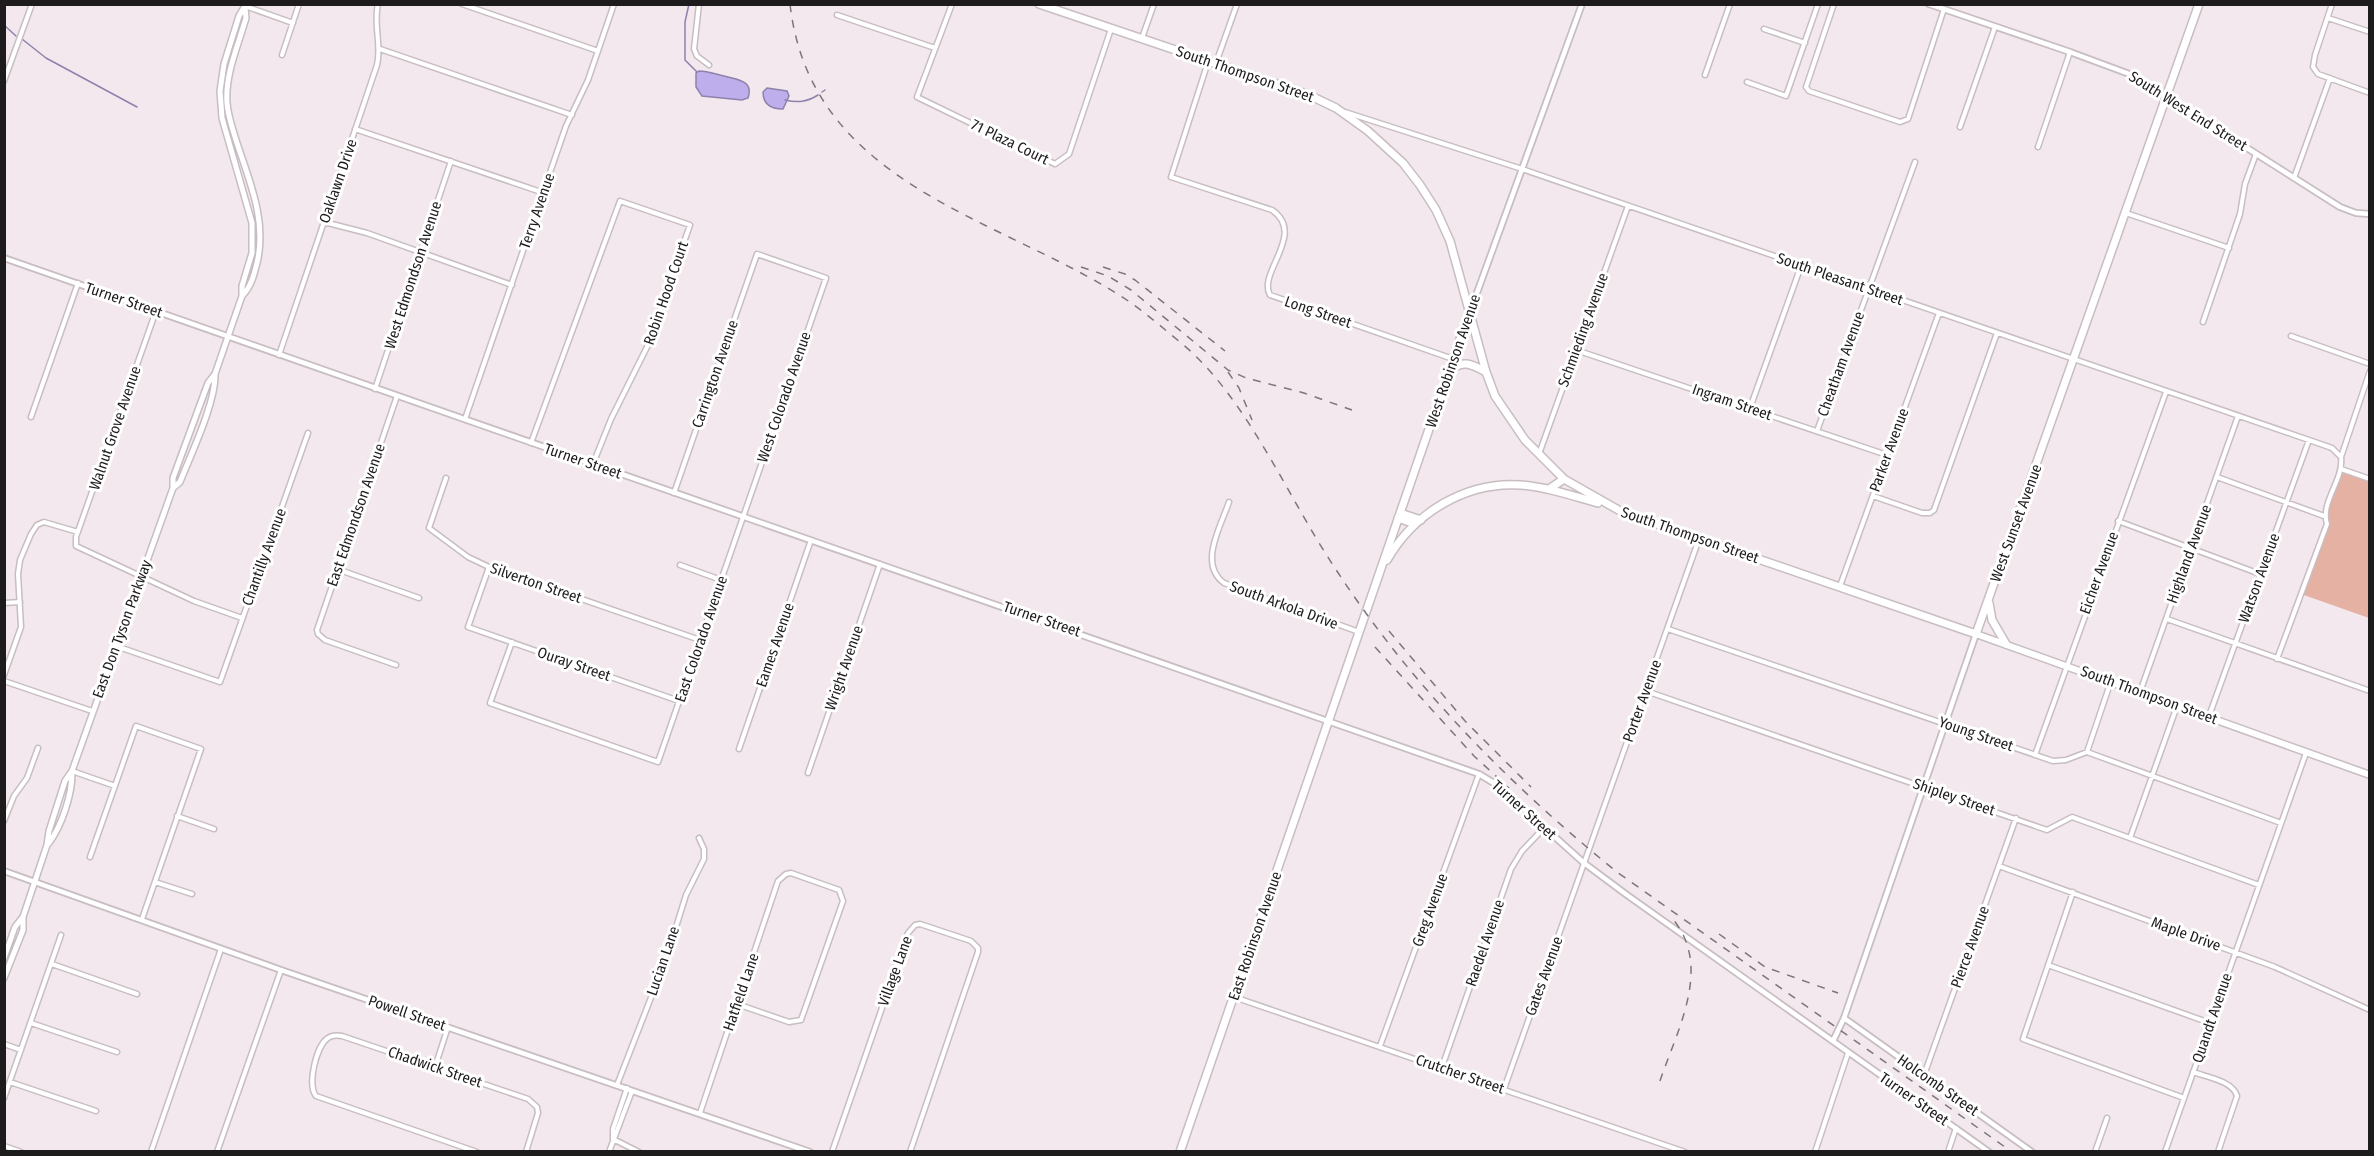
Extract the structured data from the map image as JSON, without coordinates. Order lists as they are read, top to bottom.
{
  "streets": {
    "highway": [
      "South Thompson Street",
      "West Robinson Avenue",
      "West Sunset Avenue",
      "East Robinson Avenue"
    ],
    "main road": ["East Don Tyson Parkway"],
    "street": [
      "South West End Street",
      "71 Plaza Court",
      "Oaklawn Drive",
      "Terry Avenue",
      "West Edmondson Avenue",
      "South Pleasant Street",
      "Robin Hood Court",
      "Turner Street",
      "Long Street",
      "Schmieding Avenue",
      "Cheatham Avenue",
      "Carrington Avenue",
      "West Colorado Avenue",
      "Ingram Street",
      "Walnut Grove Avenue",
      "Parker Avenue",
      "East Edmondson Avenue",
      "Highland Avenue",
      "Chantilly Avenue",
      "Eicher Avenue",
      "Watson Avenue",
      "Silverton Street",
      "South Arkola Drive",
      "East Colorado Avenue",
      "Eames Avenue",
      "Ouray Street",
      "Wright Avenue",
      "Porter Avenue",
      "Young Street",
      "Shipley Street",
      "Greg Avenue",
      "Maple Drive",
      "Raedel Avenue",
      "Pierce Avenue",
      "Lucian Lane",
      "Village Lane",
      "Gates Avenue",
      "Hatfield Lane",
      "Powell Street",
      "Quandt Avenue",
      "Chadwick Street",
      "Crutcher Street",
      "Holcomb Street"
    ]
  },
  "crossings": [
    ["South Thompson Street", "71 Plaza Court"],
    ["South Thompson Street", "South Pleasant Street"],
    ["South Thompson Street", "Long Street"],
    ["South Thompson Street", "Schmieding Avenue"],
    ["South Thompson Street", "West Robinson Avenue"],
    ["South Thompson Street", "Parker Avenue"],
    ["South Thompson Street", "West Sunset Avenue"],
    ["South Thompson Street", "Highland Avenue"],
    ["South Thompson Street", "Eicher Avenue"],
    ["South Thompson Street", "Watson Avenue"],
    ["South Thompson Street", "Porter Avenue"],
    ["South West End Street", "West Sunset Avenue"],
    ["Oaklawn Drive", "Turner Street"],
    ["Terry Avenue", "Turner Street"],
    ["West Edmondson Avenue", "Turner Street"],
    ["South Pleasant Street", "Schmieding Avenue"],
    ["South Pleasant Street", "West Robinson Avenue"],
    ["South Pleasant Street", "Cheatham Avenue"],
    ["South Pleasant Street", "Parker Avenue"],
    ["South Pleasant Street", "West Sunset Avenue"],
    ["South Pleasant Street", "Highland Avenue"],
    ["South Pleasant Street", "Eicher Avenue"],
    ["South Pleasant Street", "Watson Avenue"],
    ["Robin Hood Court", "Turner Street"],
    ["Turner Street", "West Robinson Avenue"],
    ["Turner Street", "Carrington Avenue"],
    ["Turner Street", "West Colorado Avenue"],
    ["Turner Street", "Walnut Grove Avenue"],
    ["Turner Street", "East Edmondson Avenue"],
    ["Turner Street", "West Sunset Avenue"],
    ["Turner Street", "East Don Tyson Parkway"],
    ["Turner Street", "East Colorado Avenue"],
    ["Turner Street", "Eames Avenue"],
    ["Turner Street", "Wright Avenue"],
    ["Turner Street", "Porter Avenue"],
    ["Turner Street", "Greg Avenue"],
    ["Turner Street", "East Robinson Avenue"],
    ["Turner Street", "Raedel Avenue"],
    ["Turner Street", "Gates Avenue"],
    ["Long Street", "West Robinson Avenue"],
    ["Schmieding Avenue", "Ingram Street"],
    ["West Robinson Avenue", "South Arkola Drive"],
    ["West Robinson Avenue", "East Robinson Avenue"],
    ["Cheatham Avenue", "Ingram Street"],
    ["Carrington Avenue", "West Colorado Avenue"],
    ["West Colorado Avenue", "East Colorado Avenue"],
    ["Ingram Street", "Parker Avenue"],
    ["Walnut Grove Avenue", "East Don Tyson Parkway"],
    ["West Sunset Avenue", "Young Street"],
    ["West Sunset Avenue", "Shipley Street"],
    ["West Sunset Avenue", "Holcomb Street"],
    ["Chantilly Avenue", "East Don Tyson Parkway"],
    ["Eicher Avenue", "Young Street"],
    ["Silverton Street", "East Colorado Avenue"],
    ["Silverton Street", "Ouray Street"],
    ["East Don Tyson Parkway", "Powell Street"],
    ["East Colorado Avenue", "Ouray Street"],
    ["Porter Avenue", "Young Street"],
    ["Porter Avenue", "Shipley Street"],
    ["Porter Avenue", "Gates Avenue"],
    ["Shipley Street", "Pierce Avenue"],
    ["Shipley Street", "Quandt Avenue"],
    ["Greg Avenue", "Crutcher Street"],
    ["Maple Drive", "Pierce Avenue"],
    ["Maple Drive", "Quandt Avenue"],
    ["East Robinson Avenue", "Crutcher Street"],
    ["Raedel Avenue", "Crutcher Street"],
    ["Pierce Avenue", "Holcomb Street"],
    ["Lucian Lane", "Powell Street"],
    ["Gates Avenue", "Crutcher Street"],
    ["Hatfield Lane", "Powell Street"]
  ]
}
